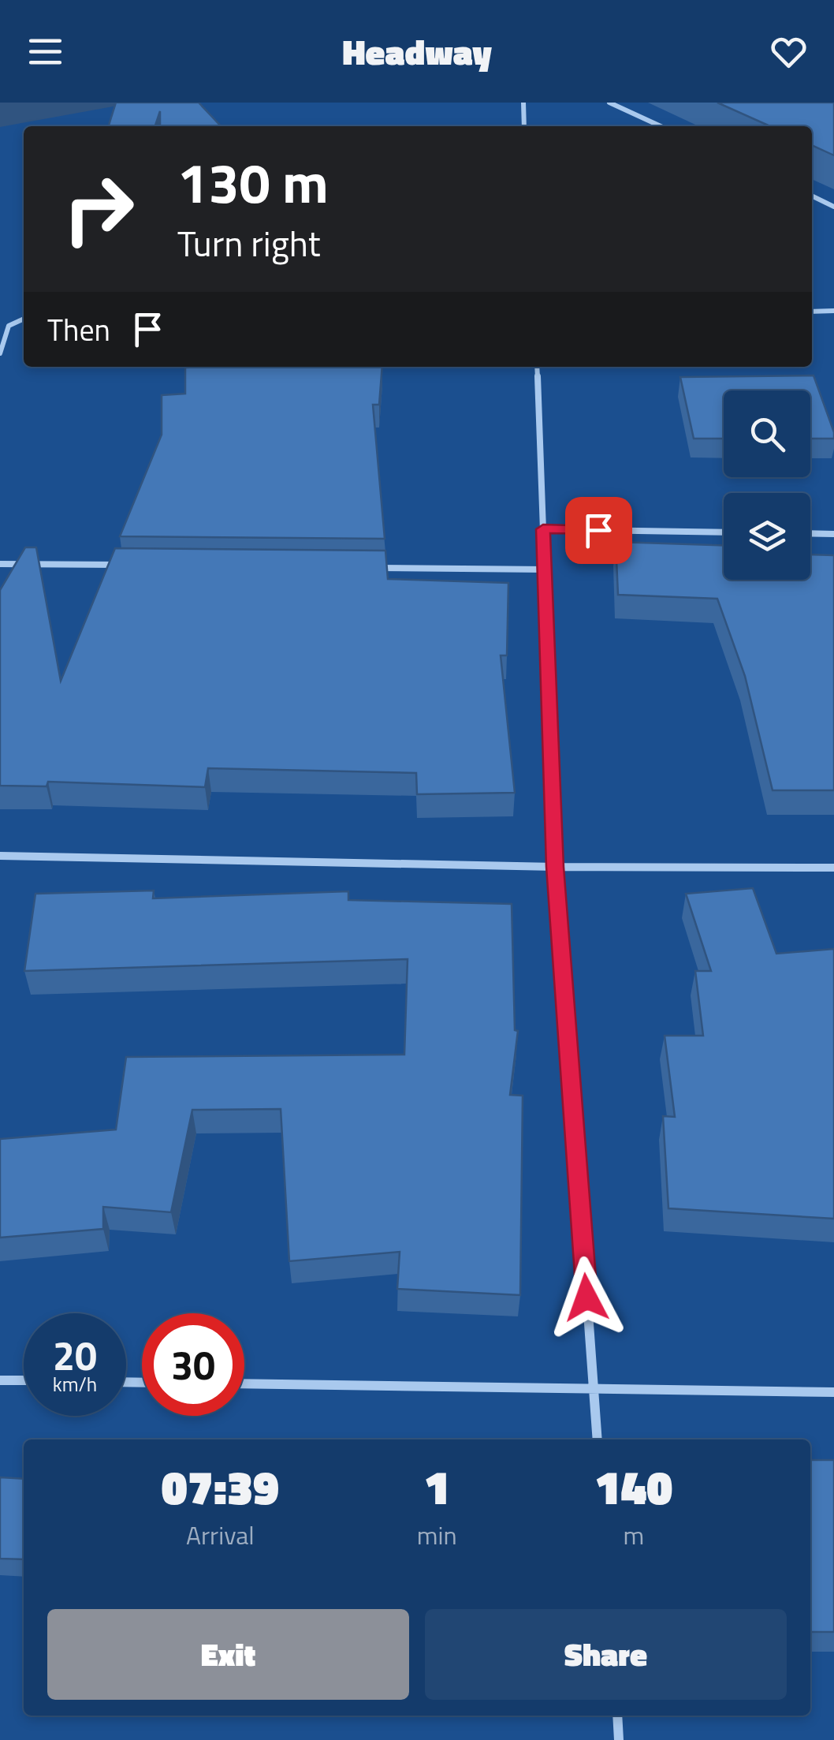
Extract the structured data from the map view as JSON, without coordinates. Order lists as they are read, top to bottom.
{
  "page": {
    "header": "Headway",
    "turn": ["130 m", "Turn right"],
    "then": "Then",
    "speed": "20 km/h",
    "limit": "30",
    "eta": [
      "07:39",
      "Arrival",
      "1",
      "min",
      "140",
      "m"
    ],
    "buttons": ["Exit", "Share"]
  }
}
